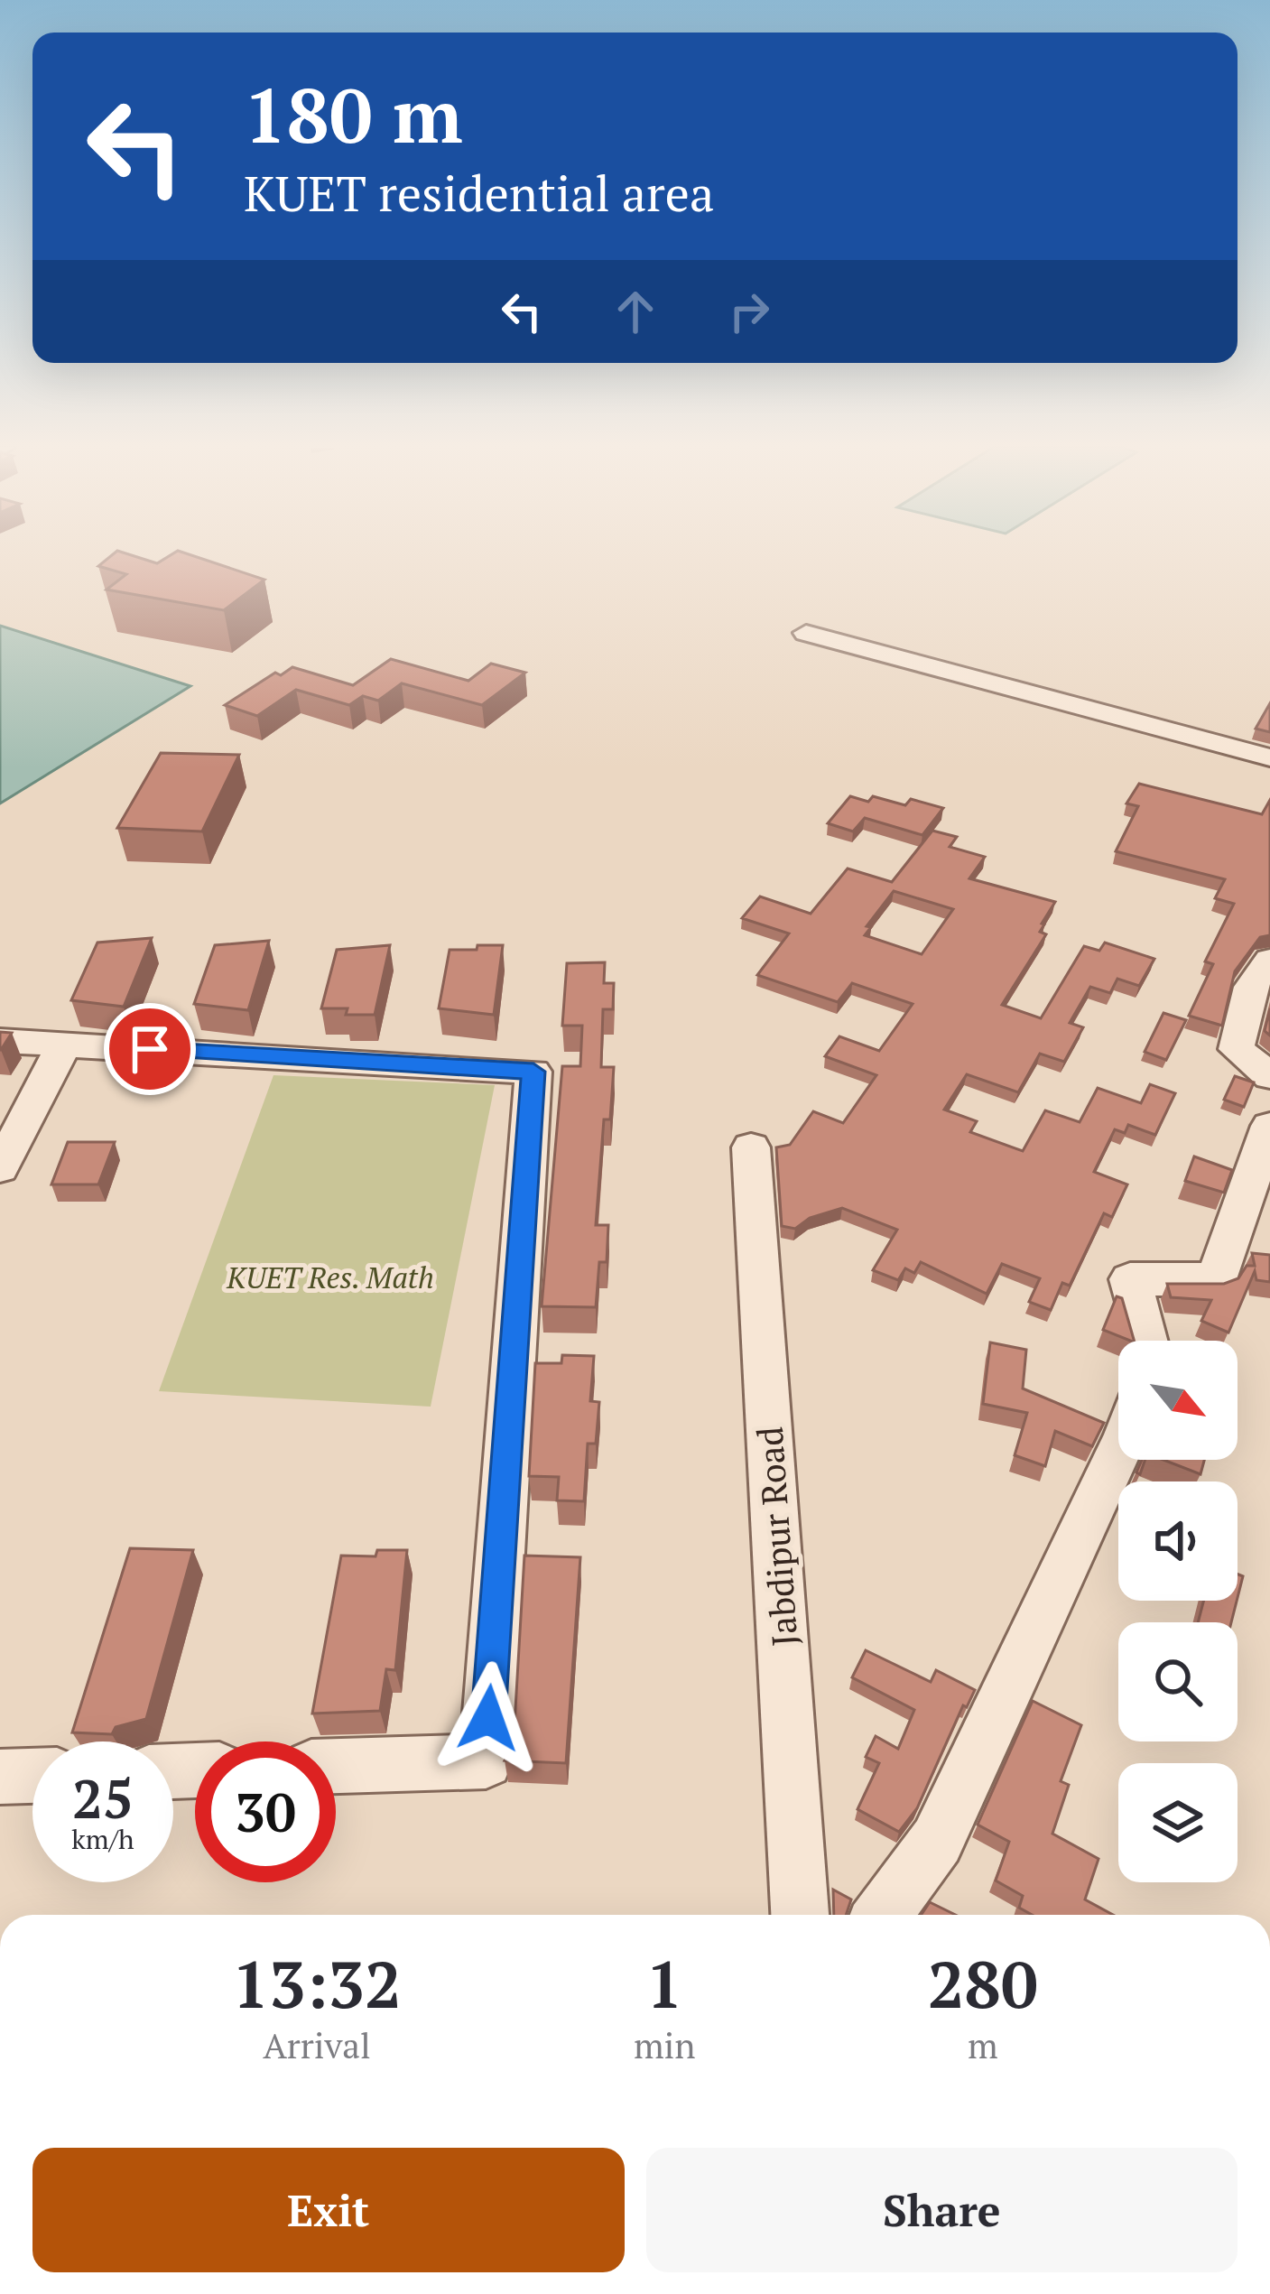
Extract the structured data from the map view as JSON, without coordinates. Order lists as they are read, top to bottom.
{
  "streets": {
    "street": ["Jabdipur Road"]
  },
  "parks": ["KUET Res. Math"],
  "north": "bottom right",
  "page": {
    "turn": ["180 m", "KUET residential area"],
    "speed": "25 km/h",
    "limit": "30",
    "eta": [
      "13:32",
      "Arrival",
      "1",
      "min",
      "280",
      "m"
    ],
    "buttons": ["Exit", "Share"]
  }
}
